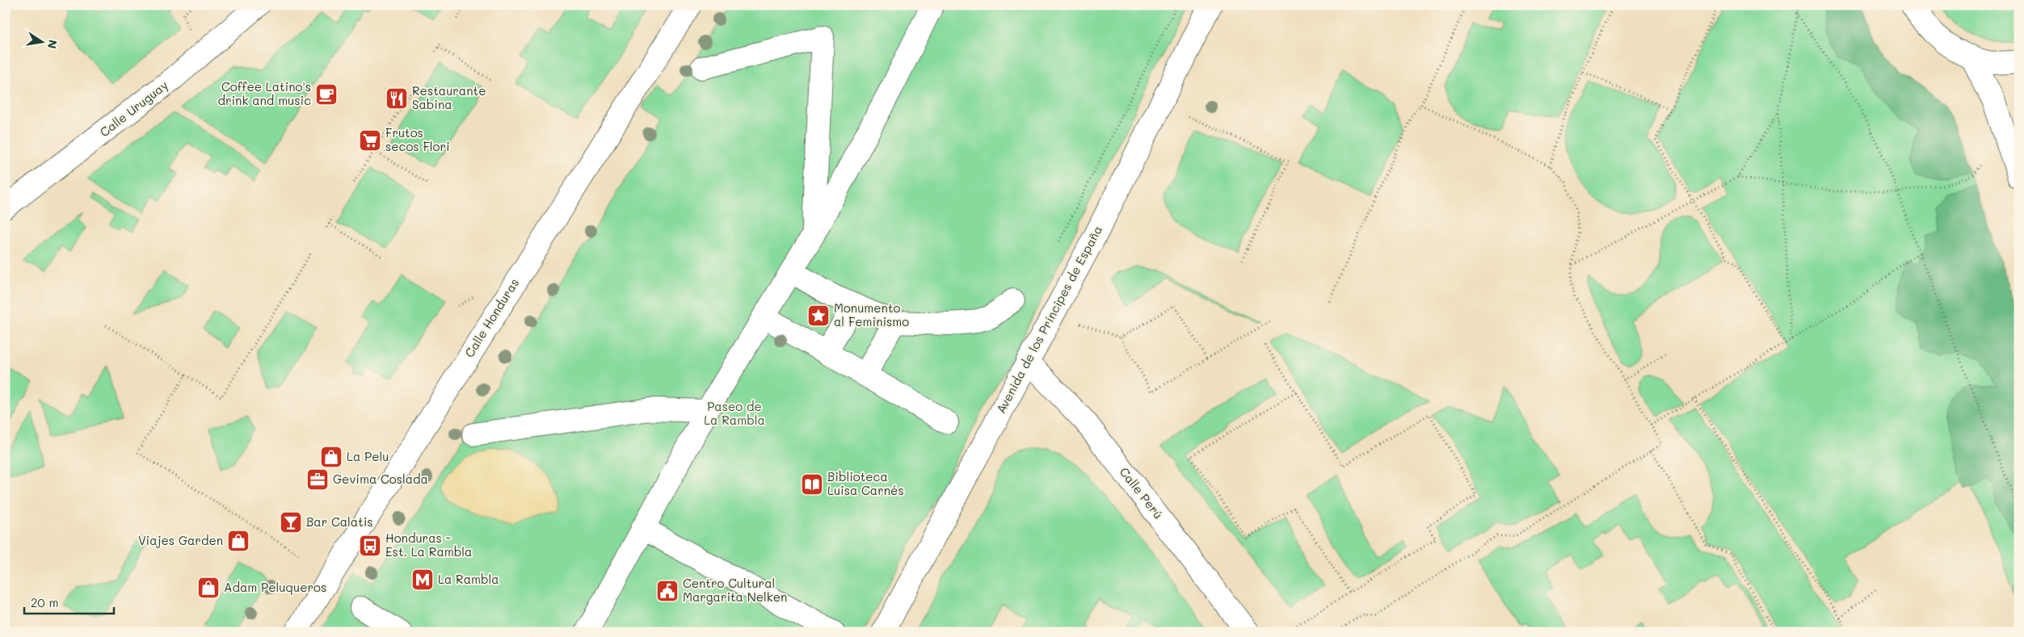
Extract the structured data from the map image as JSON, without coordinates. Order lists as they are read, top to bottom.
{
  "streets": {
    "street": [
      "Calle Uruguay",
      "Calle Honduras",
      "Avenida de los Príncipes de España",
      "Calle Perú"
    ]
  },
  "crossings": [
    ["Avenida de los Príncipes de España", "Calle Perú"]
  ],
  "parks": ["Paseo de La Rambla"],
  "places": {
    "cafe": ["Coffee Latino's drink and music"],
    "restaurant": ["Restaurante Sabina"],
    "supermarket": ["Frutos secos Flori"],
    "place": ["Monumento al Feminismo"],
    "shop": ["La Pelu", "Viajes Garden", "Adam Peluqueros"],
    "office": ["Gevima Coslada"],
    "library": ["Biblioteca Luisa Carnés"],
    "bar": ["Bar Calatis"],
    "bus stop": ["Honduras - Est. La Rambla"],
    "metro station": ["La Rambla"],
    "public building": ["Centro Cultural Margarita Nelken"]
  },
  "scale_bar": "20 m",
  "north": "right"
}
